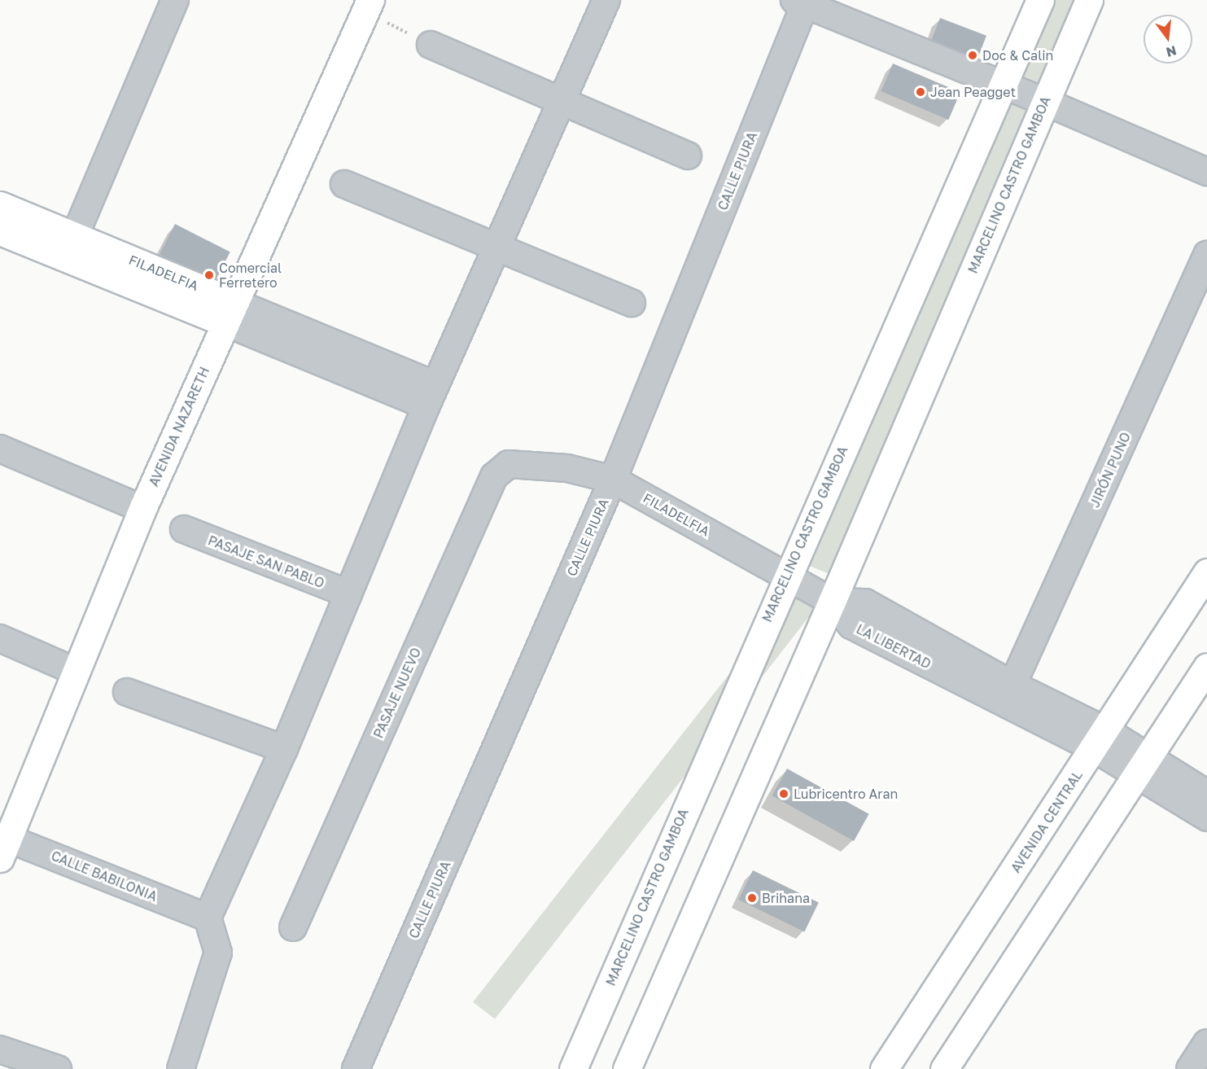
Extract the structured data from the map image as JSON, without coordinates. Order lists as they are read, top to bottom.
{
  "streets": {
    "main road": [
      "MARCELINO CASTRO GAMBOA",
      "FILADELFIA",
      "AVENIDA NAZARETH",
      "AVENIDA CENTRAL"
    ],
    "street": [
      "CALLE PIURA",
      "JIRÓN PUNO",
      "PASAJE SAN PABLO",
      "LA LIBERTAD",
      "PASAJE NUEVO",
      "CALLE BABILONIA"
    ]
  },
  "crossings": [
    ["CALLE PIURA", "FILADELFIA"],
    ["MARCELINO CASTRO GAMBOA", "FILADELFIA"],
    ["MARCELINO CASTRO GAMBOA", "LA LIBERTAD"],
    ["FILADELFIA", "AVENIDA NAZARETH"],
    ["FILADELFIA", "LA LIBERTAD"],
    ["FILADELFIA", "PASAJE NUEVO"],
    ["AVENIDA NAZARETH", "CALLE BABILONIA"],
    ["JIRÓN PUNO", "LA LIBERTAD"],
    ["LA LIBERTAD", "AVENIDA CENTRAL"]
  ],
  "places": [
    "Doc & Calin",
    "Jean Peagget",
    "Comercial Ferretero",
    "Lubricentro Aran",
    "Brihana"
  ],
  "north": "bottom"
}
